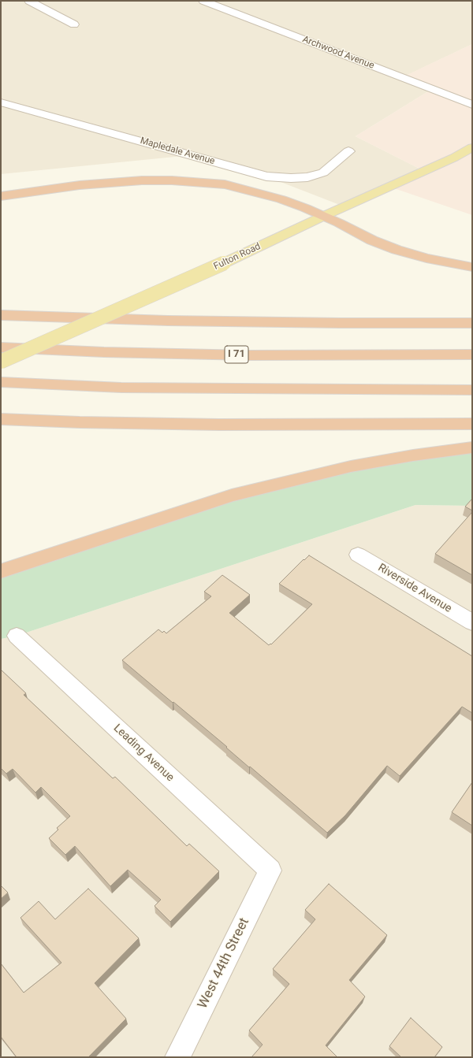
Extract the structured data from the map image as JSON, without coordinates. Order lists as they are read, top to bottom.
{
  "streets": {
    "highway": ["I 71"],
    "main road": ["Fulton Road"],
    "street": [
      "Archwood Avenue",
      "Mapledale Avenue",
      "Riverside Avenue",
      "Leading Avenue",
      "West 44th Street"
    ]
  },
  "crossings": [
    ["Leading Avenue", "West 44th Street"]
  ]
}
